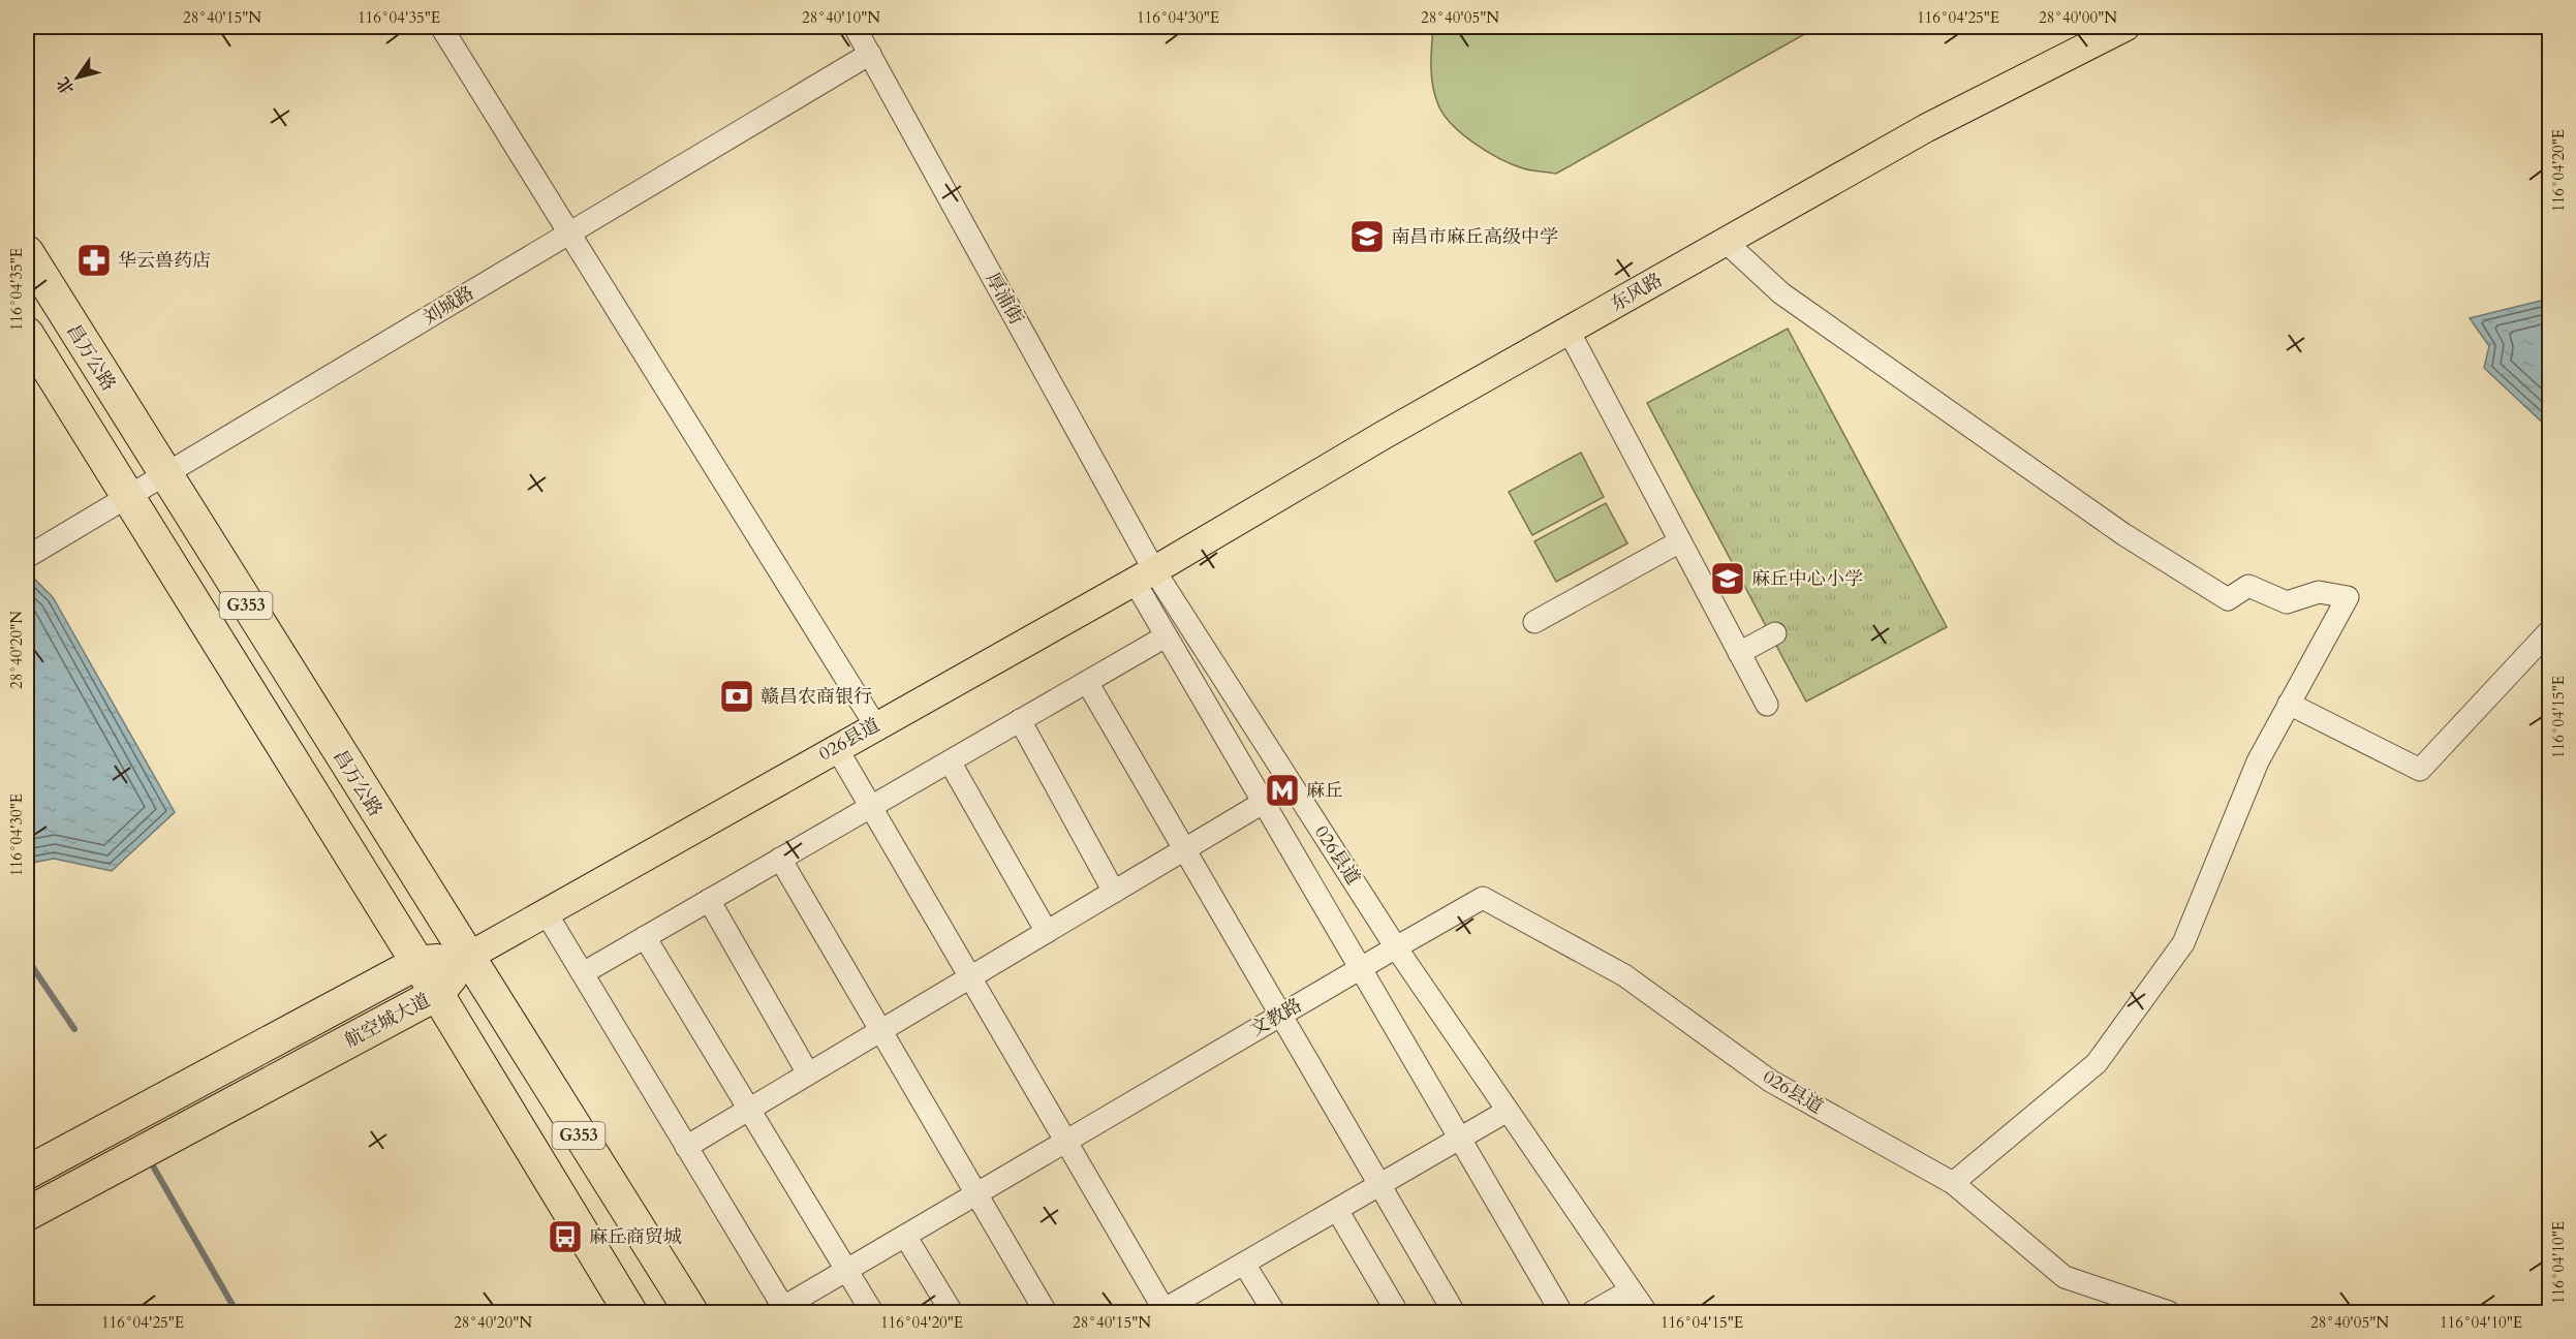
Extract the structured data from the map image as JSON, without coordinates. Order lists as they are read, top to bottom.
{
  "streets": {
    "highway": ["昌万公路", "G353", "航空城大道"],
    "main road": ["东风路", "026县道"],
    "street": ["厚浦街", "刘城路", "文教路"]
  },
  "crossings": [
    ["东风路", "厚浦街"],
    ["东风路", "026县道"],
    ["厚浦街", "刘城路"],
    ["厚浦街", "026县道"],
    ["刘城路", "昌万公路"],
    ["刘城路", "G353"],
    ["昌万公路", "026县道"],
    ["昌万公路", "航空城大道"],
    ["G353", "航空城大道"],
    ["026县道", "文教路"],
    ["026县道", "航空城大道"]
  ],
  "places": {
    "school or university": ["南昌市麻丘高级中学", "麻丘中心小学"],
    "pharmacy": ["华云兽药店"],
    "bank": ["赣昌农商银行"],
    "metro station": ["麻丘"],
    "bus stop": ["麻丘商贸城"]
  },
  "north": "bottom left",
  "coordinates": [
    "28°40'15\"N",
    "116°04'35\"E",
    "28°40'10\"N",
    "116°04'30\"E",
    "28°40'05\"N",
    "116°04'25\"E",
    "28°40'00\"N",
    "116°04'20\"E",
    "28°40'20\"N",
    "116°04'15\"E",
    "116°04'10\"E"
  ]
}
